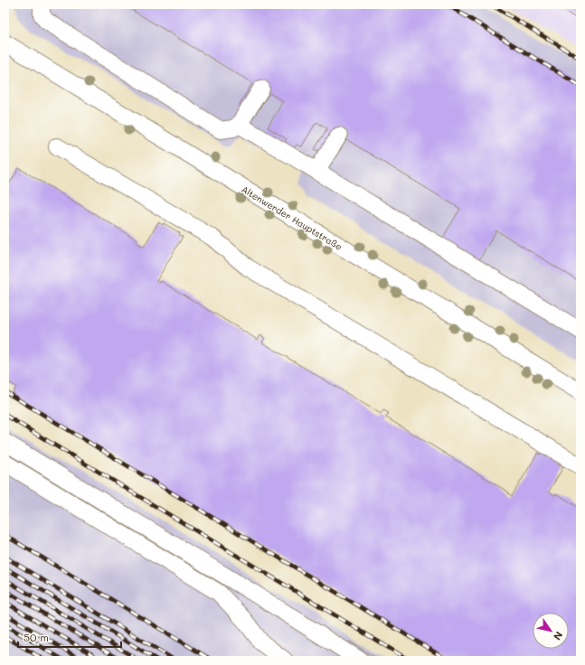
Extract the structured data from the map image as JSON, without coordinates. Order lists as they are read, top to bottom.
{
  "streets": {
    "street": ["Altenwerder Hauptstraße"]
  },
  "scale_bar": "50 m",
  "north": "bottom right"
}
